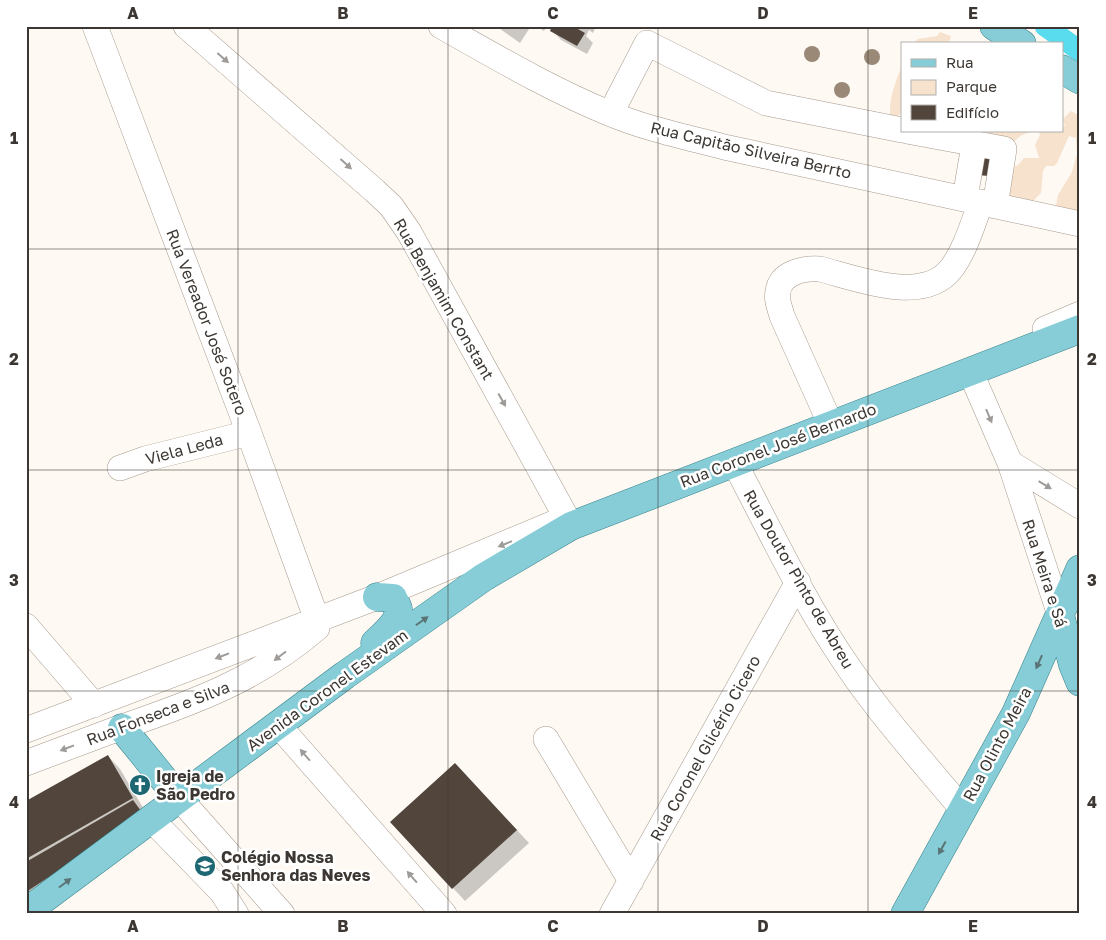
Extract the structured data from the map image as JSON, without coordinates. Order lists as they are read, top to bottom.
{
  "streets": {
    "main road": [
      "Rua Coronel José Bernardo",
      "Rua Meira e Sá",
      "Avenida Coronel Estevam",
      "Rua Olinto Meira"
    ],
    "street": [
      "Rua Capitão Silveira Berrto",
      "Rua Benjamim Constant",
      "Rua Vereador José Sotero",
      "Viela Leda",
      "Rua Doutor Pìnto de Abreu",
      "Rua Fonseca e Silva",
      "Rua Coronel Glicério Cicero"
    ]
  },
  "crossings": [
    ["Rua Benjamim Constant", "Rua Coronel José Bernardo"],
    ["Rua Benjamim Constant", "Rua Fonseca e Silva"],
    ["Rua Vereador José Sotero", "Viela Leda"],
    ["Rua Vereador José Sotero", "Rua Fonseca e Silva"],
    ["Rua Coronel José Bernardo", "Rua Meira e Sá"],
    ["Rua Coronel José Bernardo", "Rua Doutor Pìnto de Abreu"],
    ["Rua Coronel José Bernardo", "Avenida Coronel Estevam"],
    ["Rua Coronel José Bernardo", "Rua Fonseca e Silva"],
    ["Rua Meira e Sá", "Rua Olinto Meira"],
    ["Rua Doutor Pìnto de Abreu", "Rua Olinto Meira"],
    ["Rua Doutor Pìnto de Abreu", "Rua Coronel Glicério Cicero"]
  ],
  "one_way": [
    "Rua Benjamim Constant",
    "Avenida Coronel Estevam",
    "Rua Fonseca e Silva",
    "Rua Olinto Meira"
  ],
  "places": {
    "church": ["Igreja de São Pedro"],
    "school or university": ["Colégio Nossa Senhora das Neves"]
  },
  "legend": ["Rua", "Parque", "Edifício"],
  "grid": {
    "columns": [
      "A",
      "B",
      "C",
      "D",
      "E"
    ],
    "rows": [
      "1",
      "2",
      "3",
      "4"
    ]
  }
}
